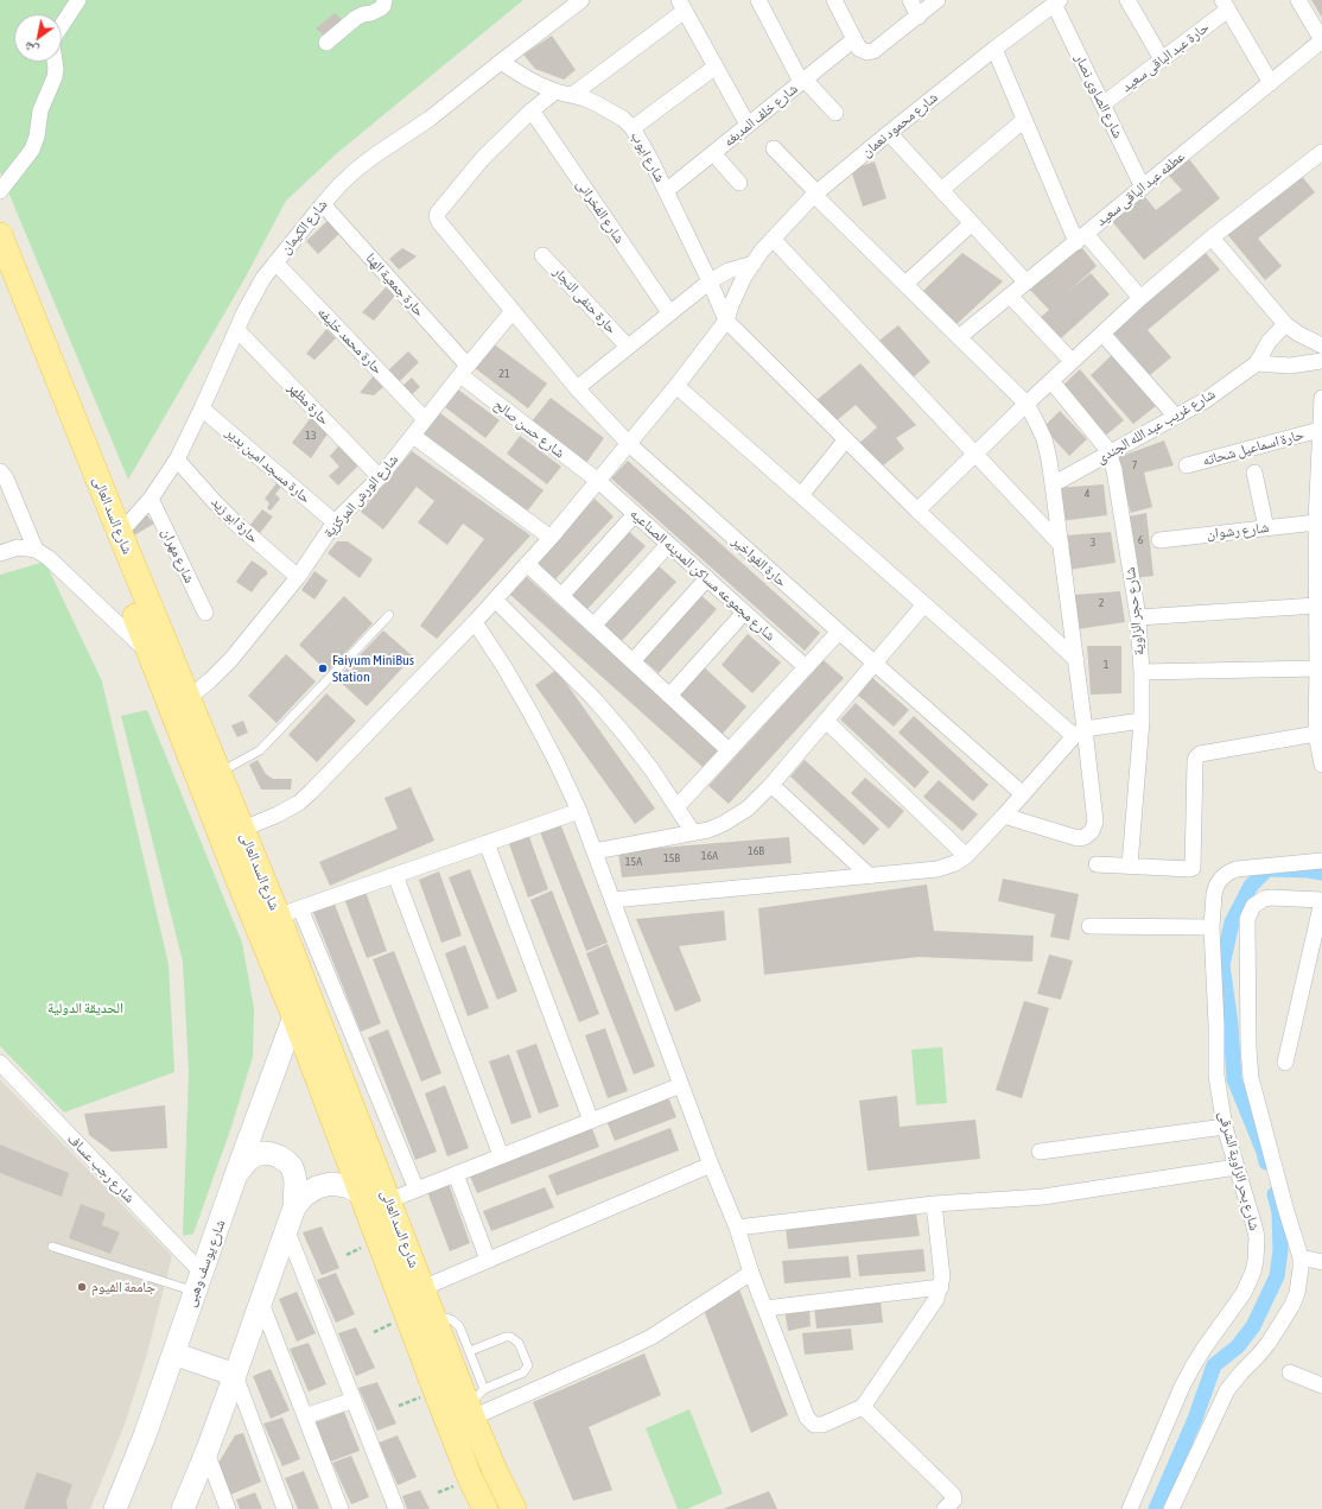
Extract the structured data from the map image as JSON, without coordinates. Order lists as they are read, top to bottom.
{
  "streets": {
    "main road": ["شارع السد العالى", "شارع يوسف وهبى"],
    "street": [
      "حارة عبد الباقى سعيد",
      "شارع الصاوى نصار",
      "شارع خلف المدبغه",
      "شارع محمود نعمان",
      "شارع ايوب",
      "عطفه عبد الباقى سعيد",
      "شارع الفخرانى",
      "شارع الكيمان",
      "حارة جمعية الهنا",
      "حارة حنفى النجار",
      "حارة محمد خليفه",
      "حارة مظهر",
      "شارع غريب عبد الله الجندى",
      "شارع حسن صالح",
      "حارة اسماعيل شحاته",
      "حارة مسجد امين بدير",
      "شارع الورش المركزية",
      "حارة ابو زيد",
      "شارع رشوان",
      "شارع مهران",
      "حارة الفواخير",
      "شارع مجموعه مساكن المدينه الصناعيه",
      "شارع حجر الزاوية",
      "شارع رجب عساف",
      "شارع بحر الزاوية الشرقى"
    ]
  },
  "crossings": [
    ["حارة عبد الباقى سعيد", "شارع الصاوى نصار"],
    ["شارع الصاوى نصار", "شارع محمود نعمان"],
    ["شارع الصاوى نصار", "عطفه عبد الباقى سعيد"],
    ["شارع خلف المدبغه", "شارع ايوب"],
    ["شارع محمود نعمان", "شارع ايوب"],
    ["شارع محمود نعمان", "شارع حسن صالح"],
    ["شارع محمود نعمان", "شارع السد العالى"],
    ["شارع محمود نعمان", "حارة الفواخير"],
    ["شارع محمود نعمان", "شارع مجموعه مساكن المدينه الصناعيه"],
    ["شارع ايوب", "شارع الكيمان"],
    ["شارع الفخرانى", "حارة الفواخير"],
    ["شارع الكيمان", "حارة جمعية الهنا"],
    ["شارع الكيمان", "حارة محمد خليفه"],
    ["شارع الكيمان", "حارة مظهر"],
    ["شارع الكيمان", "حارة مسجد امين بدير"],
    ["شارع الكيمان", "شارع السد العالى"],
    ["شارع الكيمان", "حارة ابو زيد"],
    ["شارع الكيمان", "شارع مهران"],
    ["حارة جمعية الهنا", "شارع حسن صالح"],
    ["حارة جمعية الهنا", "شارع الورش المركزية"],
    ["حارة محمد خليفه", "شارع الورش المركزية"],
    ["حارة مظهر", "شارع الورش المركزية"],
    ["شارع غريب عبد الله الجندى", "شارع حجر الزاوية"],
    ["شارع حسن صالح", "شارع الورش المركزية"],
    ["شارع حسن صالح", "شارع مجموعه مساكن المدينه الصناعيه"],
    ["حارة مسجد امين بدير", "شارع الورش المركزية"],
    ["شارع الورش المركزية", "شارع السد العالى"],
    ["شارع الورش المركزية", "حارة ابو زيد"],
    ["شارع الورش المركزية", "حارة الفواخير"],
    ["شارع السد العالى", "شارع يوسف وهبى"],
    ["شارع رجب عساف", "شارع يوسف وهبى"]
  ],
  "parks": ["الحديقة الدولية"],
  "places": ["Faiyum MiniBus Station", "جامعة الفيوم"],
  "house_numbers": [
    "21",
    "13",
    "7",
    "4",
    "6",
    "3",
    "2",
    "1",
    "16B",
    "16A",
    "15B",
    "15A"
  ],
  "north": "bottom left"
}
